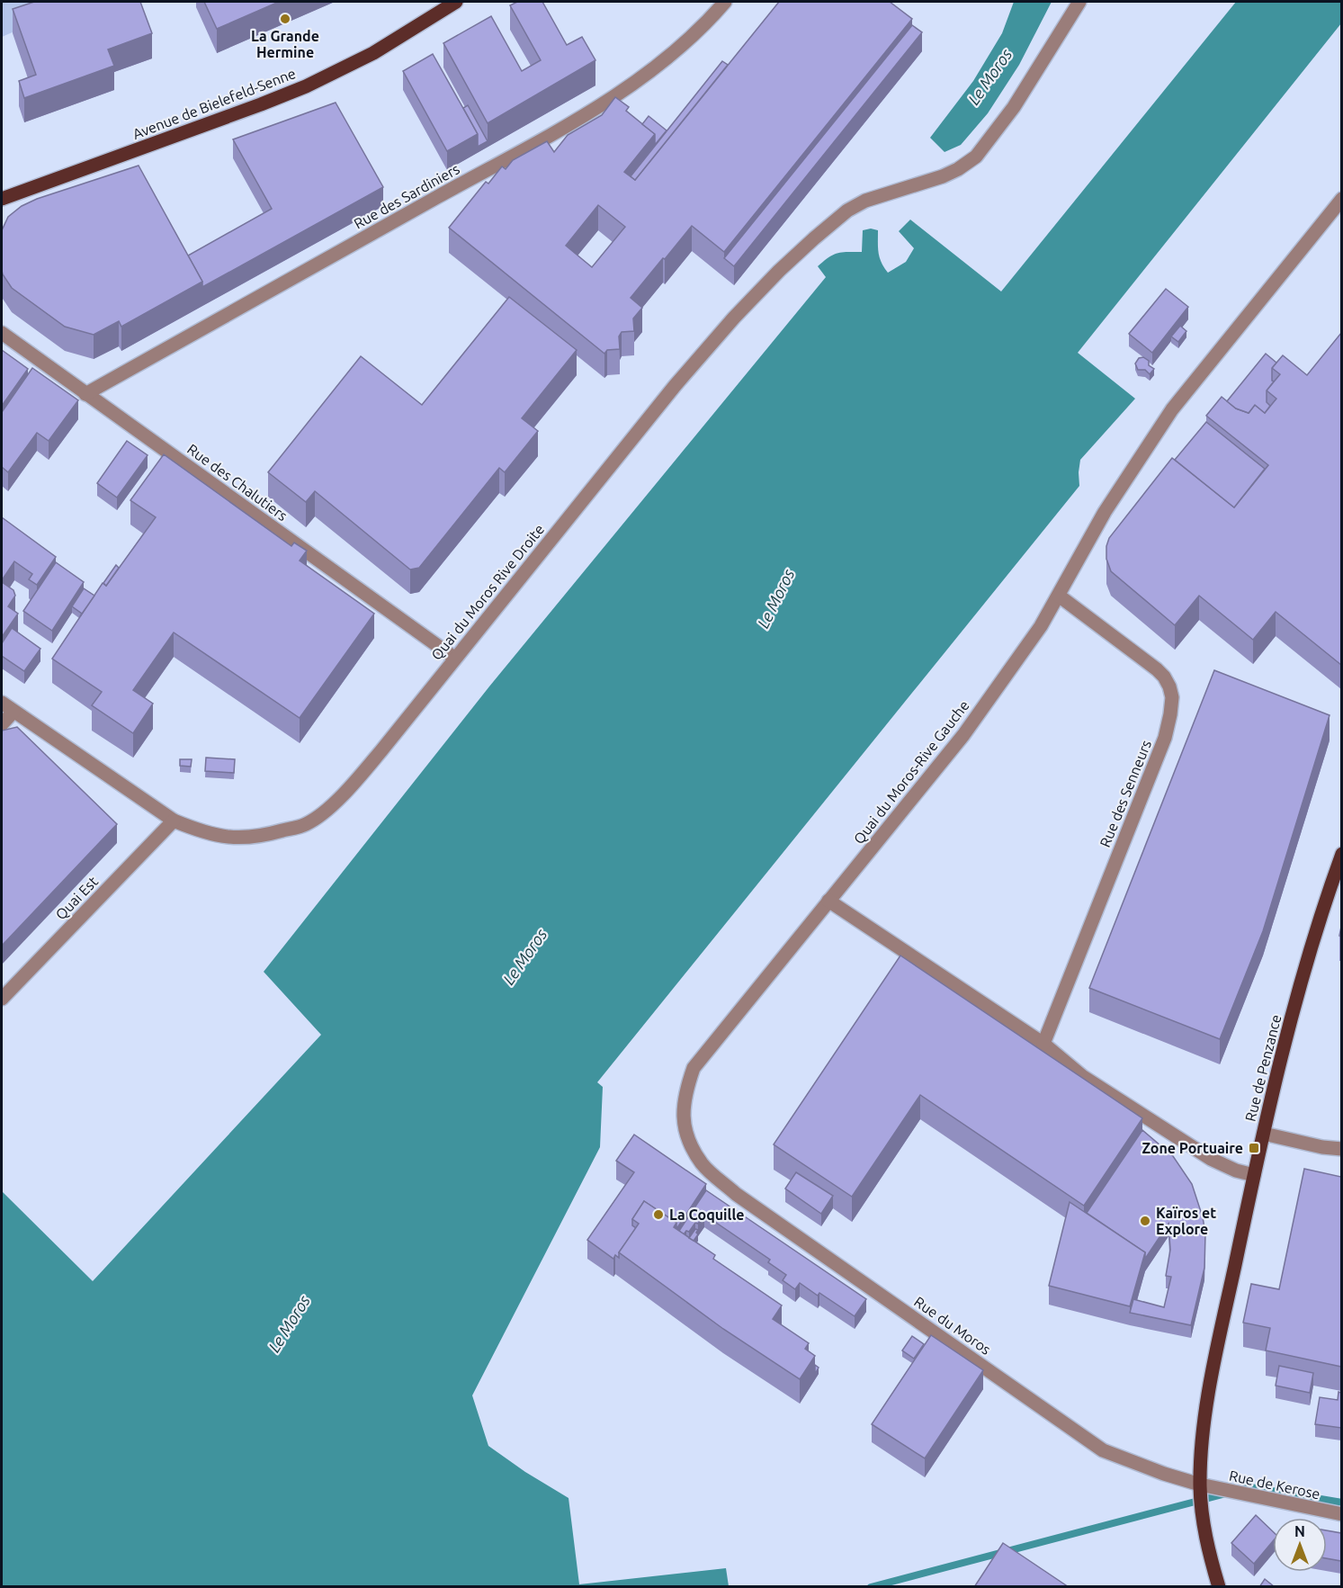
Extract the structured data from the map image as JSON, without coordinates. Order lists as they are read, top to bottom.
{
  "streets": {
    "main road": ["Avenue de Bielefeld-Senne", "Rue de Penzance"],
    "street": [
      "Rue des Sardiniers",
      "Rue des Chalutiers",
      "Quai du Moros Rive Droite",
      "Quai du Moros-Rive Gauche",
      "Rue des Senneurs",
      "Quai Est",
      "Rue du Moros",
      "Rue de Kerose"
    ]
  },
  "crossings": [
    ["Rue des Sardiniers", "Rue des Chalutiers"],
    ["Rue des Chalutiers", "Quai du Moros Rive Droite"],
    ["Quai du Moros Rive Droite", "Quai Est"],
    ["Quai du Moros-Rive Gauche", "Rue des Senneurs"],
    ["Quai du Moros-Rive Gauche", "Rue du Moros"],
    ["Rue de Penzance", "Rue du Moros"],
    ["Rue de Penzance", "Rue de Kerose"],
    ["Rue du Moros", "Rue de Kerose"]
  ],
  "water": ["Le Moros"],
  "places": {
    "other": ["La Grande Hermine", "La Coquille", "Kaïros et Explore"],
    "transit": ["Zone Portuaire"]
  },
  "north": "top"
}
